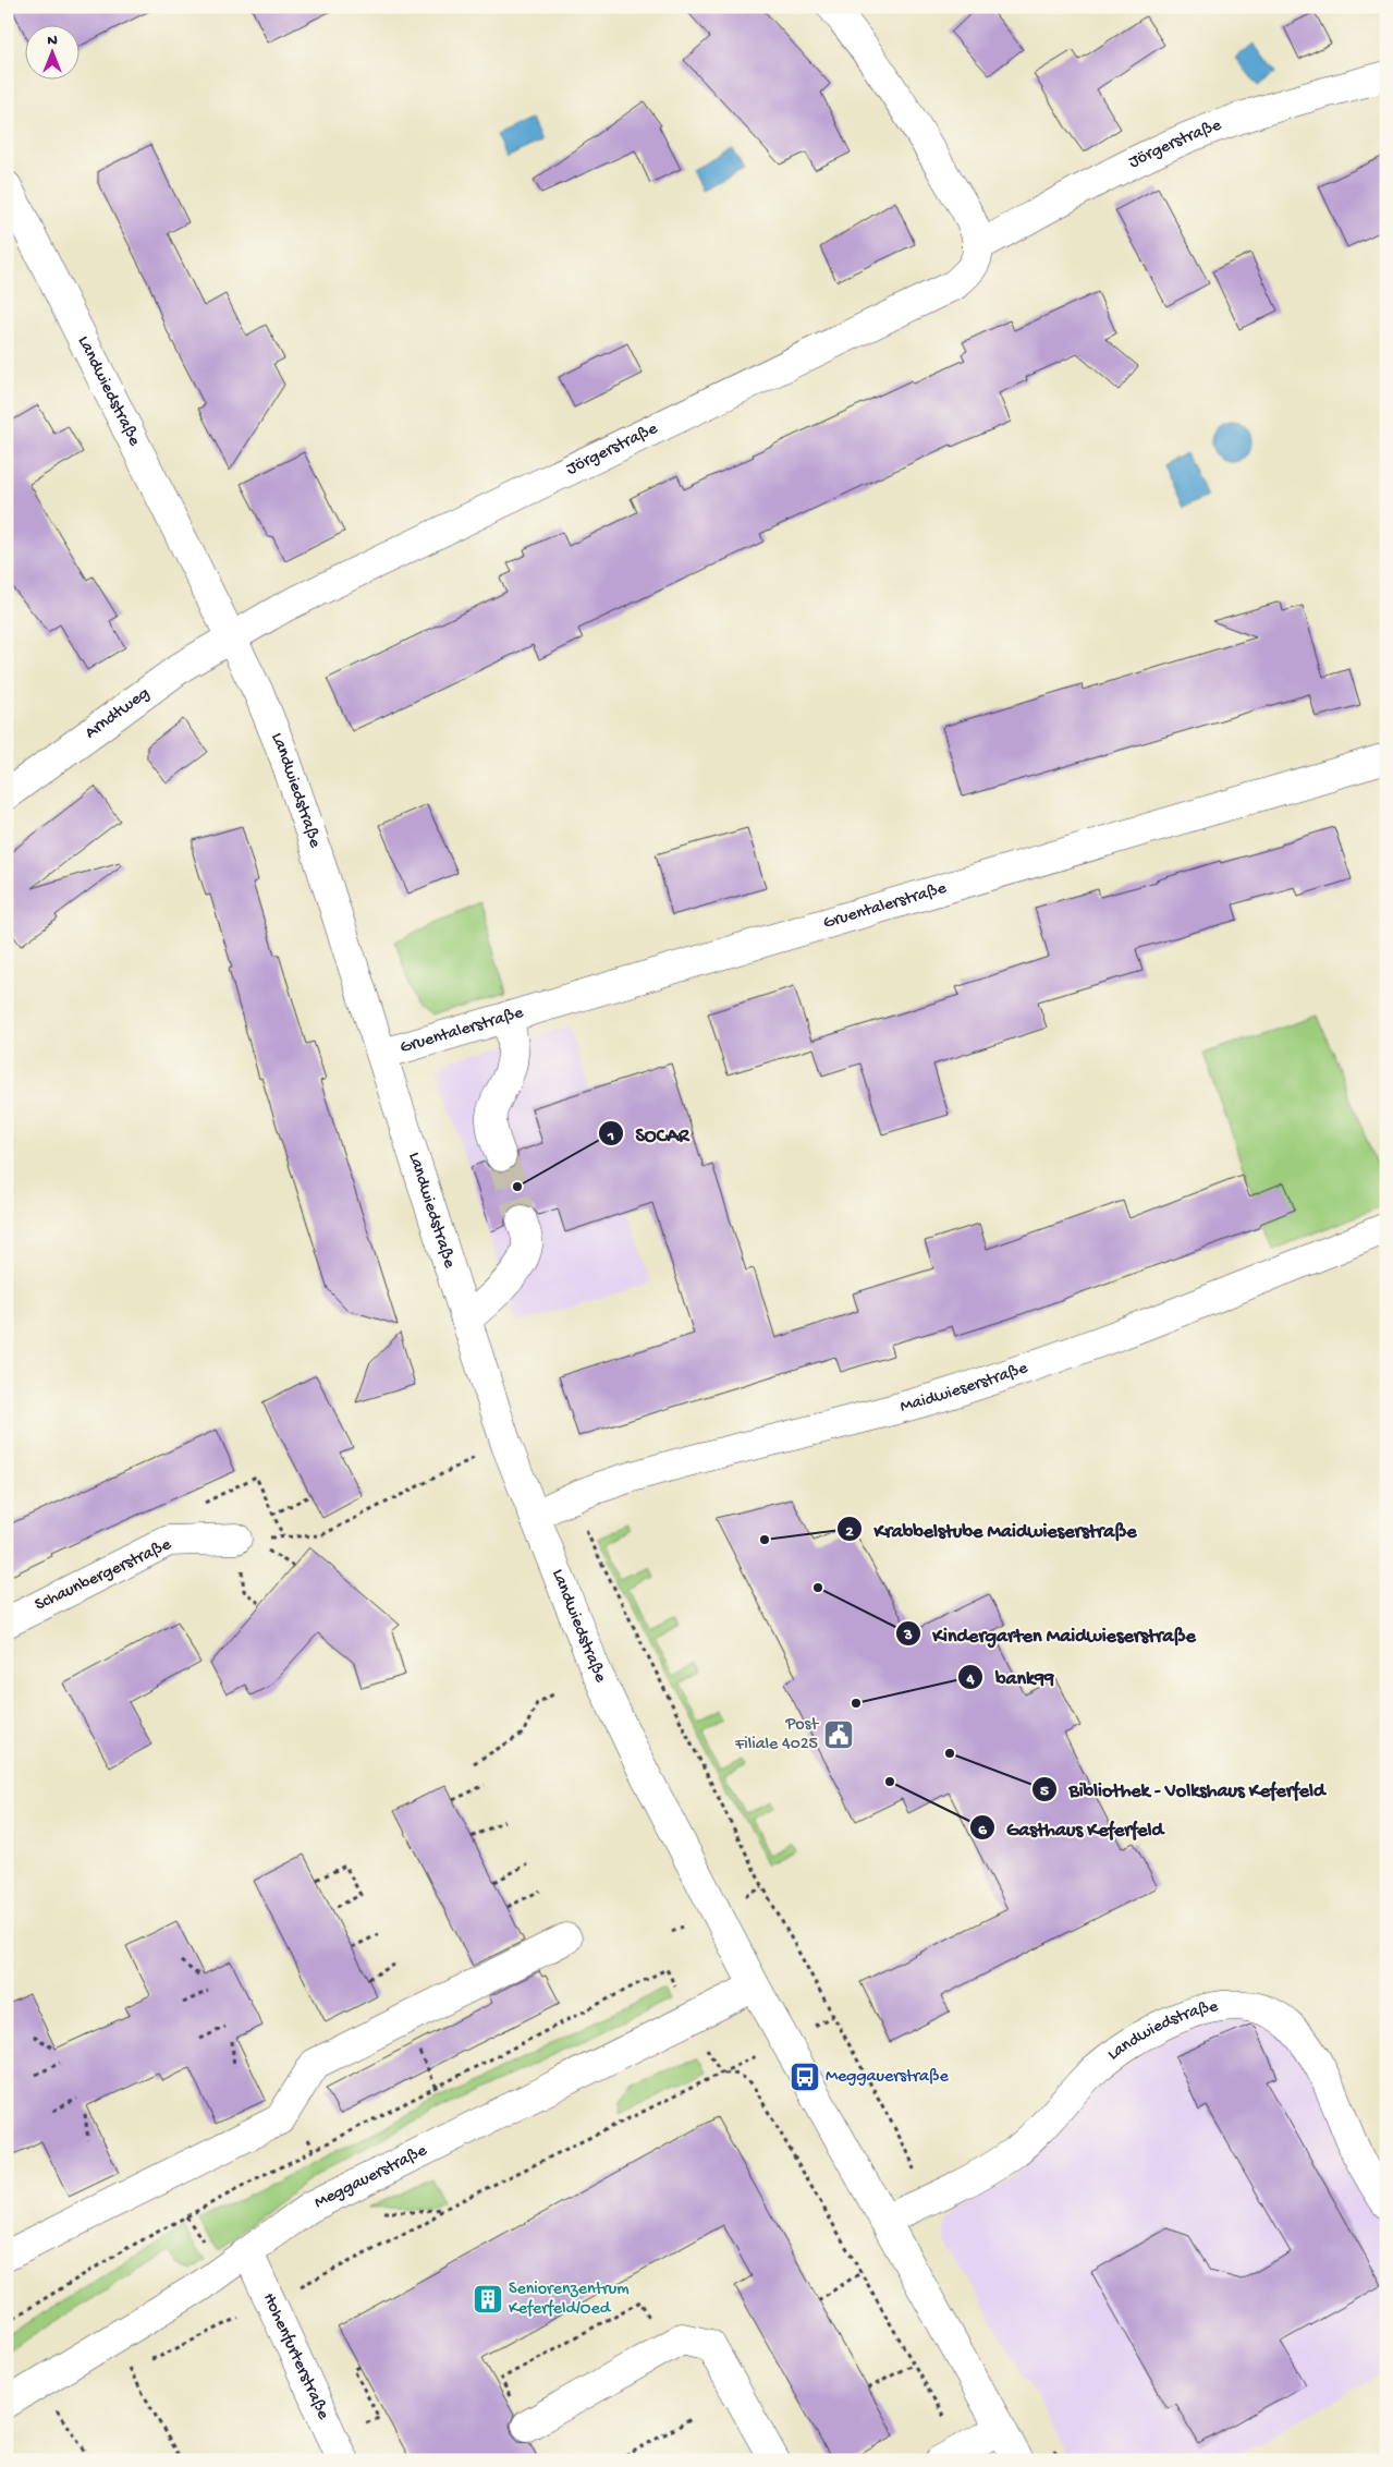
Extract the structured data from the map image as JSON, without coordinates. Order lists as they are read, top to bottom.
{
  "streets": {
    "street": [
      "Jörgerstraße",
      "Landwiedstraße",
      "Arndtweg",
      "Gruentalerstraße",
      "Maidwieserstraße",
      "Schaunbergerstraße",
      "Meggauerstraße",
      "Hohenfurterstraße"
    ]
  },
  "crossings": [
    ["Jörgerstraße", "Landwiedstraße"],
    ["Jörgerstraße", "Arndtweg"],
    ["Landwiedstraße", "Arndtweg"],
    ["Landwiedstraße", "Gruentalerstraße"],
    ["Landwiedstraße", "Maidwieserstraße"],
    ["Landwiedstraße", "Meggauerstraße"],
    ["Meggauerstraße", "Hohenfurterstraße"]
  ],
  "places": {
    "other": [
      "SOCAR",
      "Krabbelstube Maidwieserstraße",
      "Kindergarten Maidwieserstraße",
      "bank99",
      "Bibliothek - Volkshaus Keferfeld",
      "Gasthaus Keferfeld"
    ],
    "public building": ["Post Filiale 4025"],
    "bus stop": ["Meggauerstraße"],
    "building": ["Seniorenzentrum Keferfeld/Oed"]
  },
  "north": "top"
}
